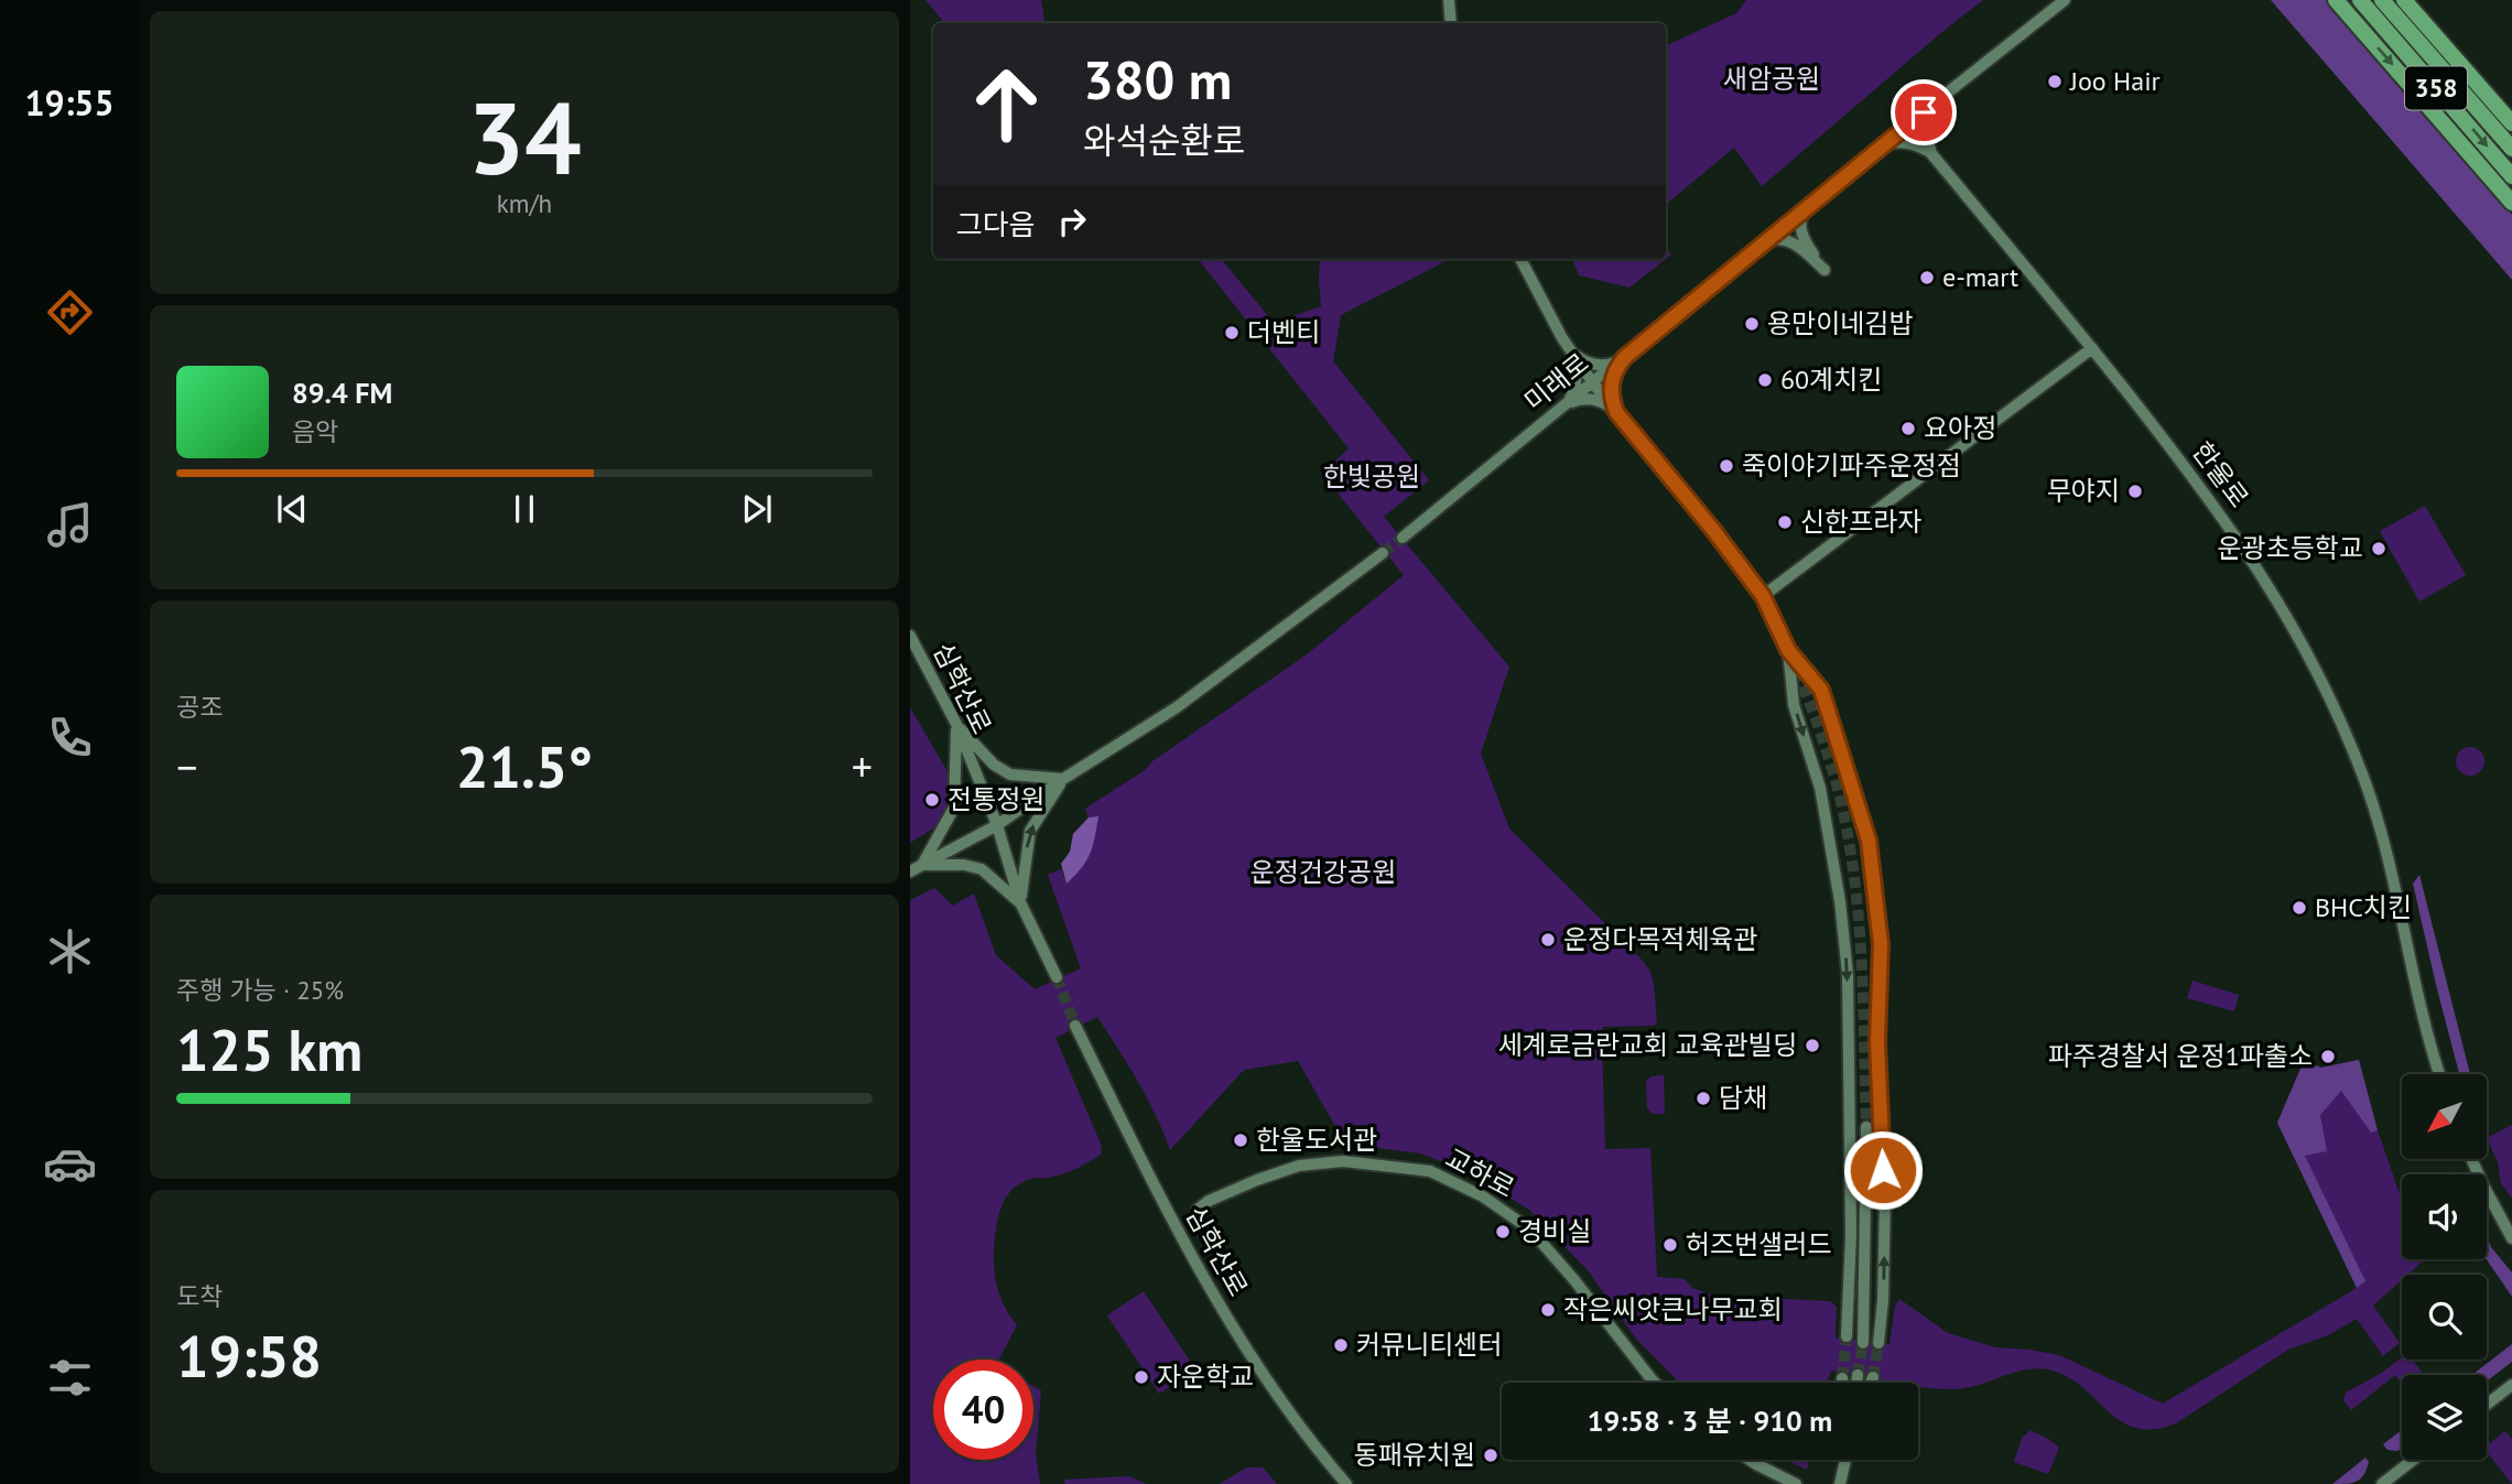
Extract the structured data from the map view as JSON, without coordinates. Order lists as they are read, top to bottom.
{
  "streets": {
    "highway": ["358"],
    "street": [
      "미래로",
      "한울로",
      "심학산로",
      "교하로"
    ]
  },
  "crossings": [
    ["미래로", "한울로"]
  ],
  "parks": ["새암공원", "한빛공원", "운정건강공원"],
  "places": [
    "Joo Hair",
    "e-mart",
    "용만이네김밥",
    "더벤티",
    "60계치킨",
    "요아정",
    "죽이야기파주운정점",
    "무야지",
    "신한프라자",
    "운광초등학교",
    "전통정원",
    "BHC치킨",
    "운정다목적체육관",
    "세계로금란교회 교육관빌딩",
    "파주경찰서 운정1파출소",
    "담채",
    "한울도서관",
    "경비실",
    "허즈번샐러드",
    "작은씨앗큰나무교회",
    "커뮤니티센터",
    "자운학교",
    "동패유치원"
  ],
  "north": "bottom left",
  "page": {
    "tabs": "19:55",
    "tile": [
      ["34", "km/h"],
      "공조",
      ["주행 가능 · 25%", "125 km"],
      ["도착", "19:58"]
    ],
    "turn": ["380 m", "와석순환로"],
    "then": "그다음",
    "song": ["89.4 FM", "음악"],
    "heat": ["−", "21.5°", "+"],
    "limit": "40",
    "trip": "19:58 · 3 분 · 910 m"
  }
}
